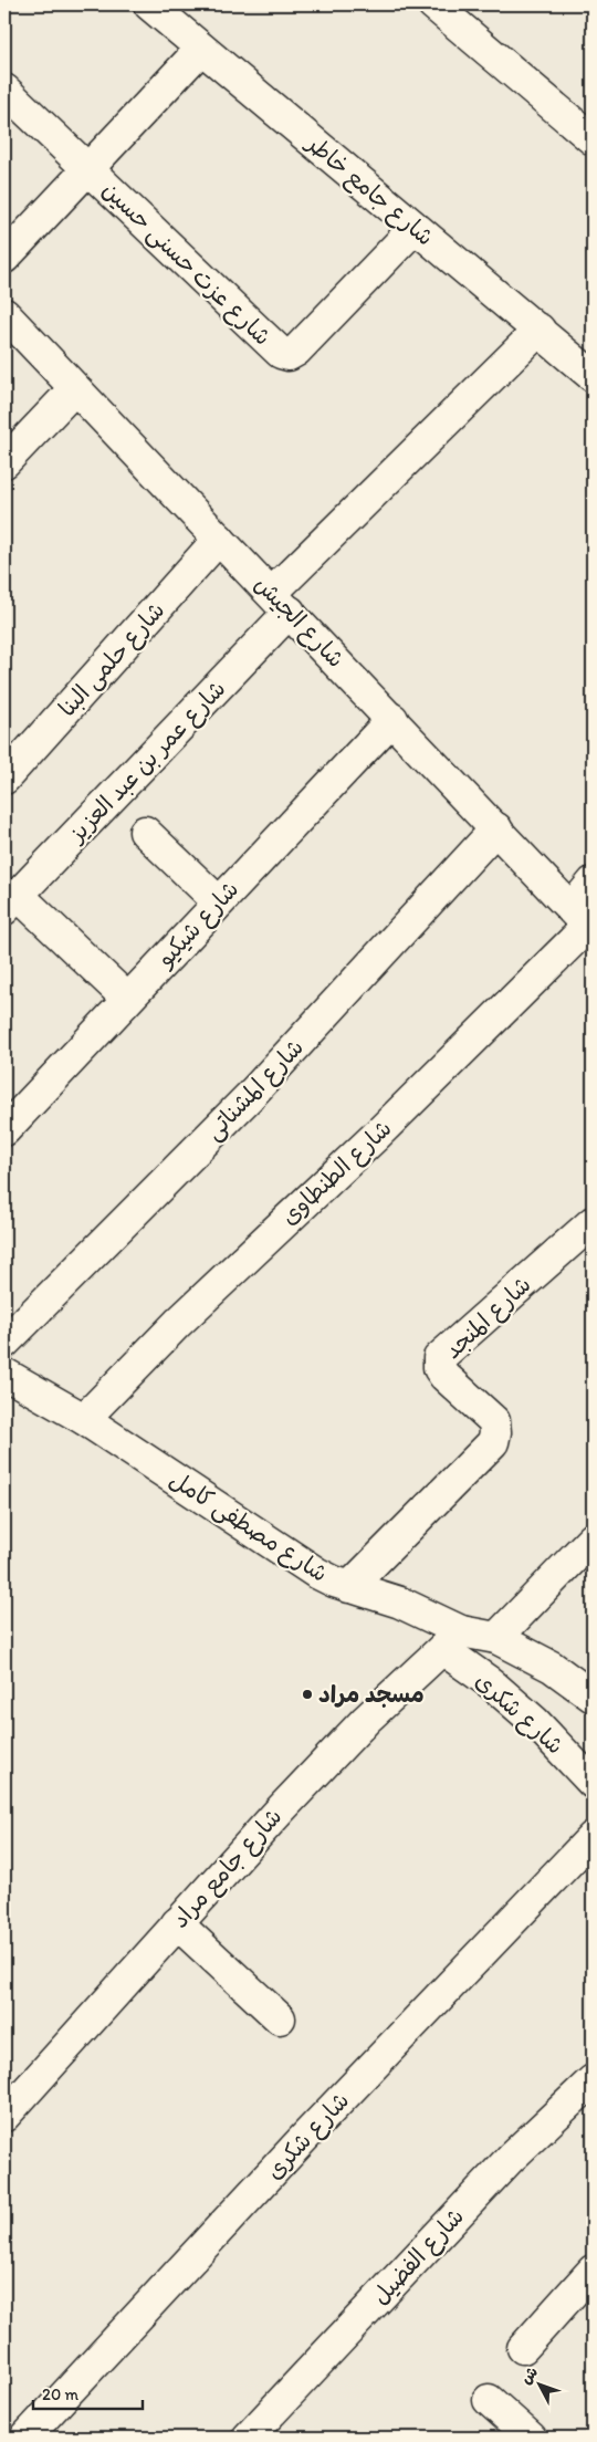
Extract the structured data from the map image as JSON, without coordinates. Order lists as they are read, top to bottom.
{
  "streets": {
    "street": [
      "شارع جامع خاطر",
      "شارع عزت حسنى حسين",
      "شارع الجيش",
      "شارع حلمى البنا",
      "شارع عمر بن عبد العزيز",
      "شارع شيكيو",
      "شارع المشناتى",
      "شارع الطنطاوى",
      "شارع المنجد",
      "شارع مصطفى كامل",
      "شارع شكرى",
      "شارع جامع مراد",
      "شارع الفضيل"
    ]
  },
  "crossings": [
    ["شارع جامع خاطر", "شارع عزت حسنى حسين"],
    ["شارع جامع خاطر", "شارع عمر بن عبد العزيز"],
    ["شارع الجيش", "شارع حلمى البنا"],
    ["شارع الجيش", "شارع عمر بن عبد العزيز"],
    ["شارع الجيش", "شارع شيكيو"],
    ["شارع الجيش", "شارع المشناتى"],
    ["شارع الجيش", "شارع الطنطاوى"],
    ["شارع الطنطاوى", "شارع مصطفى كامل"],
    ["شارع المنجد", "شارع مصطفى كامل"],
    ["شارع مصطفى كامل", "شارع شكرى"],
    ["شارع مصطفى كامل", "شارع جامع مراد"],
    ["شارع شكرى", "شارع جامع مراد"]
  ],
  "places": ["مسجد مراد"],
  "scale_bar": "20 m",
  "north": "top left"
}
